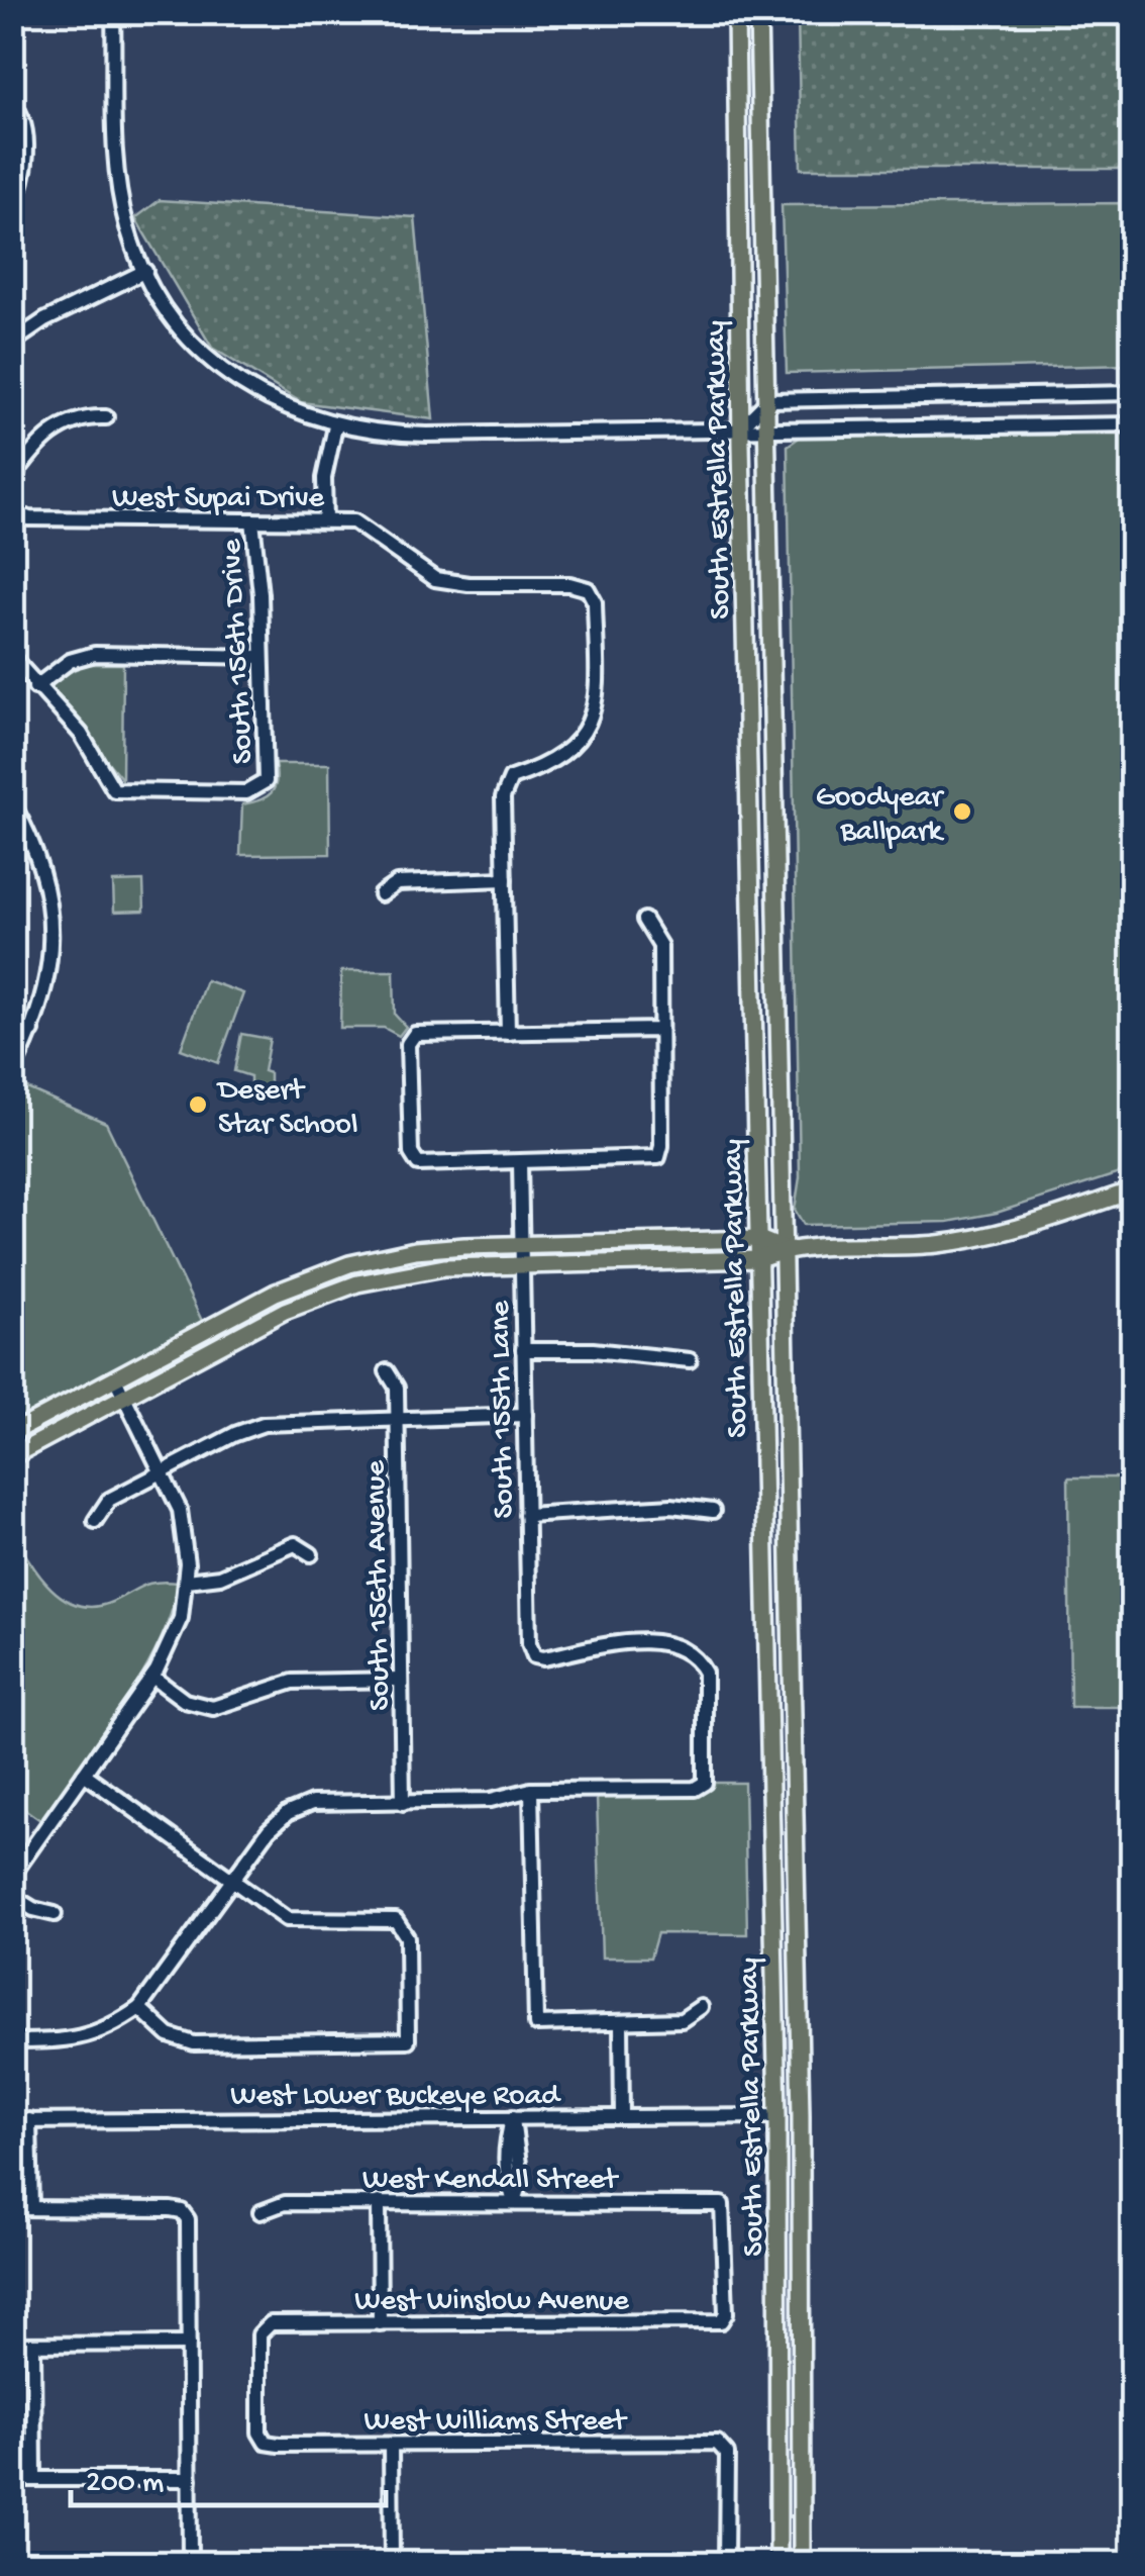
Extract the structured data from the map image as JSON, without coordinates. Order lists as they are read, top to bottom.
{
  "streets": {
    "main road": ["South Estrella Parkway"],
    "street": [
      "West Supai Drive",
      "South 156th Drive",
      "South 155th Lane",
      "South 156th Avenue",
      "West Lower Buckeye Road",
      "West Kendall Street",
      "West Winslow Avenue",
      "West Williams Street"
    ]
  },
  "crossings": [
    ["South Estrella Parkway", "West Lower Buckeye Road"],
    ["West Supai Drive", "South 156th Drive"],
    ["West Kendall Street", "West Winslow Avenue"],
    ["West Winslow Avenue", "West Williams Street"]
  ],
  "places": ["Goodyear Ballpark", "Desert Star School"],
  "scale_bar": "200 m"
}
